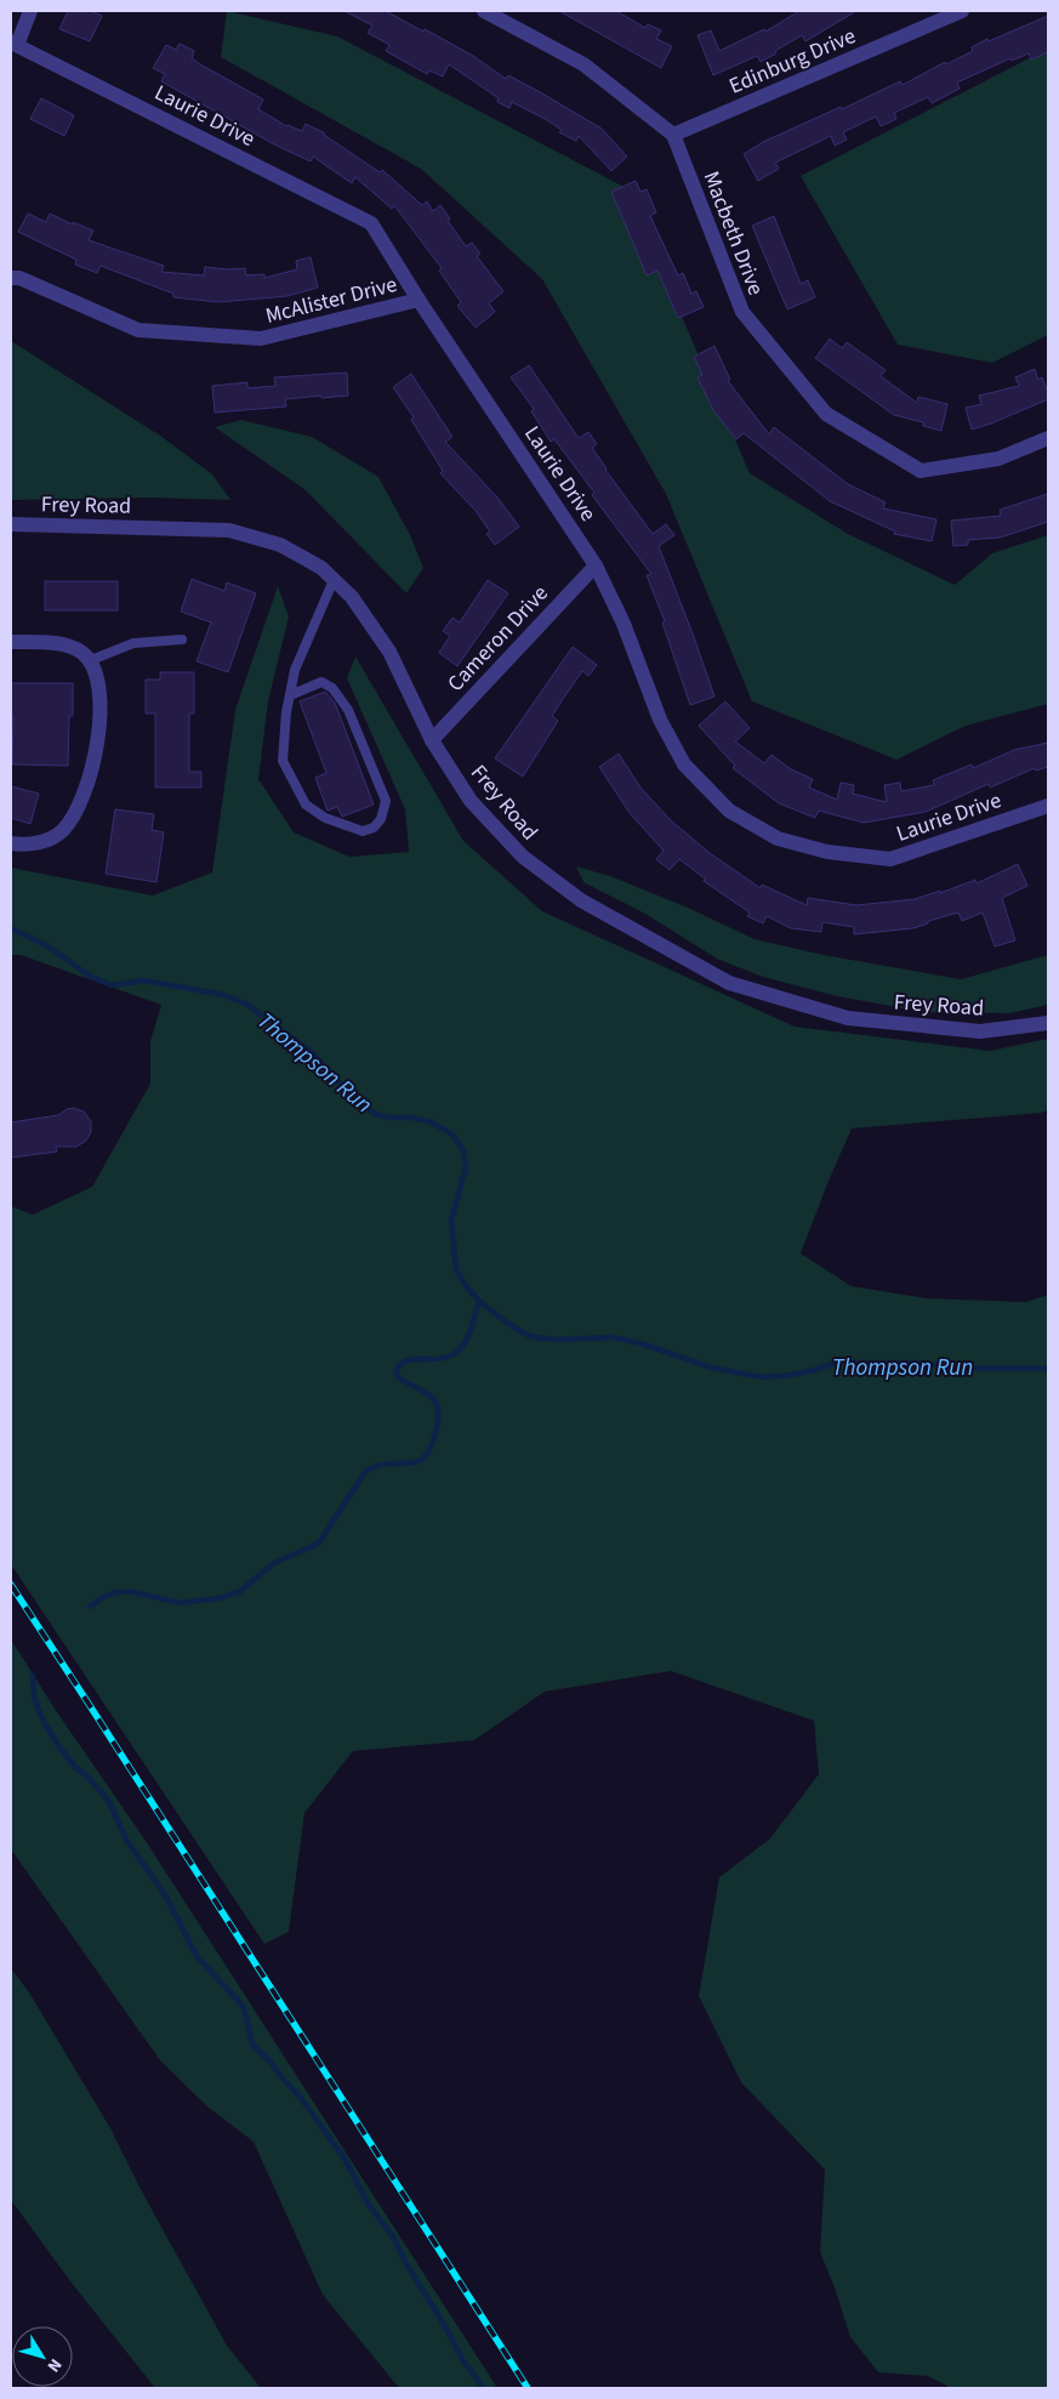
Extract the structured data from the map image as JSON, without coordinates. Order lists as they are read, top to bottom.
{
  "streets": {
    "street": [
      "Edinburg Drive",
      "Laurie Drive",
      "Macbeth Drive",
      "McAlister Drive",
      "Frey Road",
      "Cameron Drive"
    ]
  },
  "crossings": [
    ["Edinburg Drive", "Macbeth Drive"],
    ["Laurie Drive", "McAlister Drive"],
    ["Laurie Drive", "Cameron Drive"],
    ["Frey Road", "Cameron Drive"]
  ],
  "water": ["Thompson Run"],
  "north": "bottom right"
}
